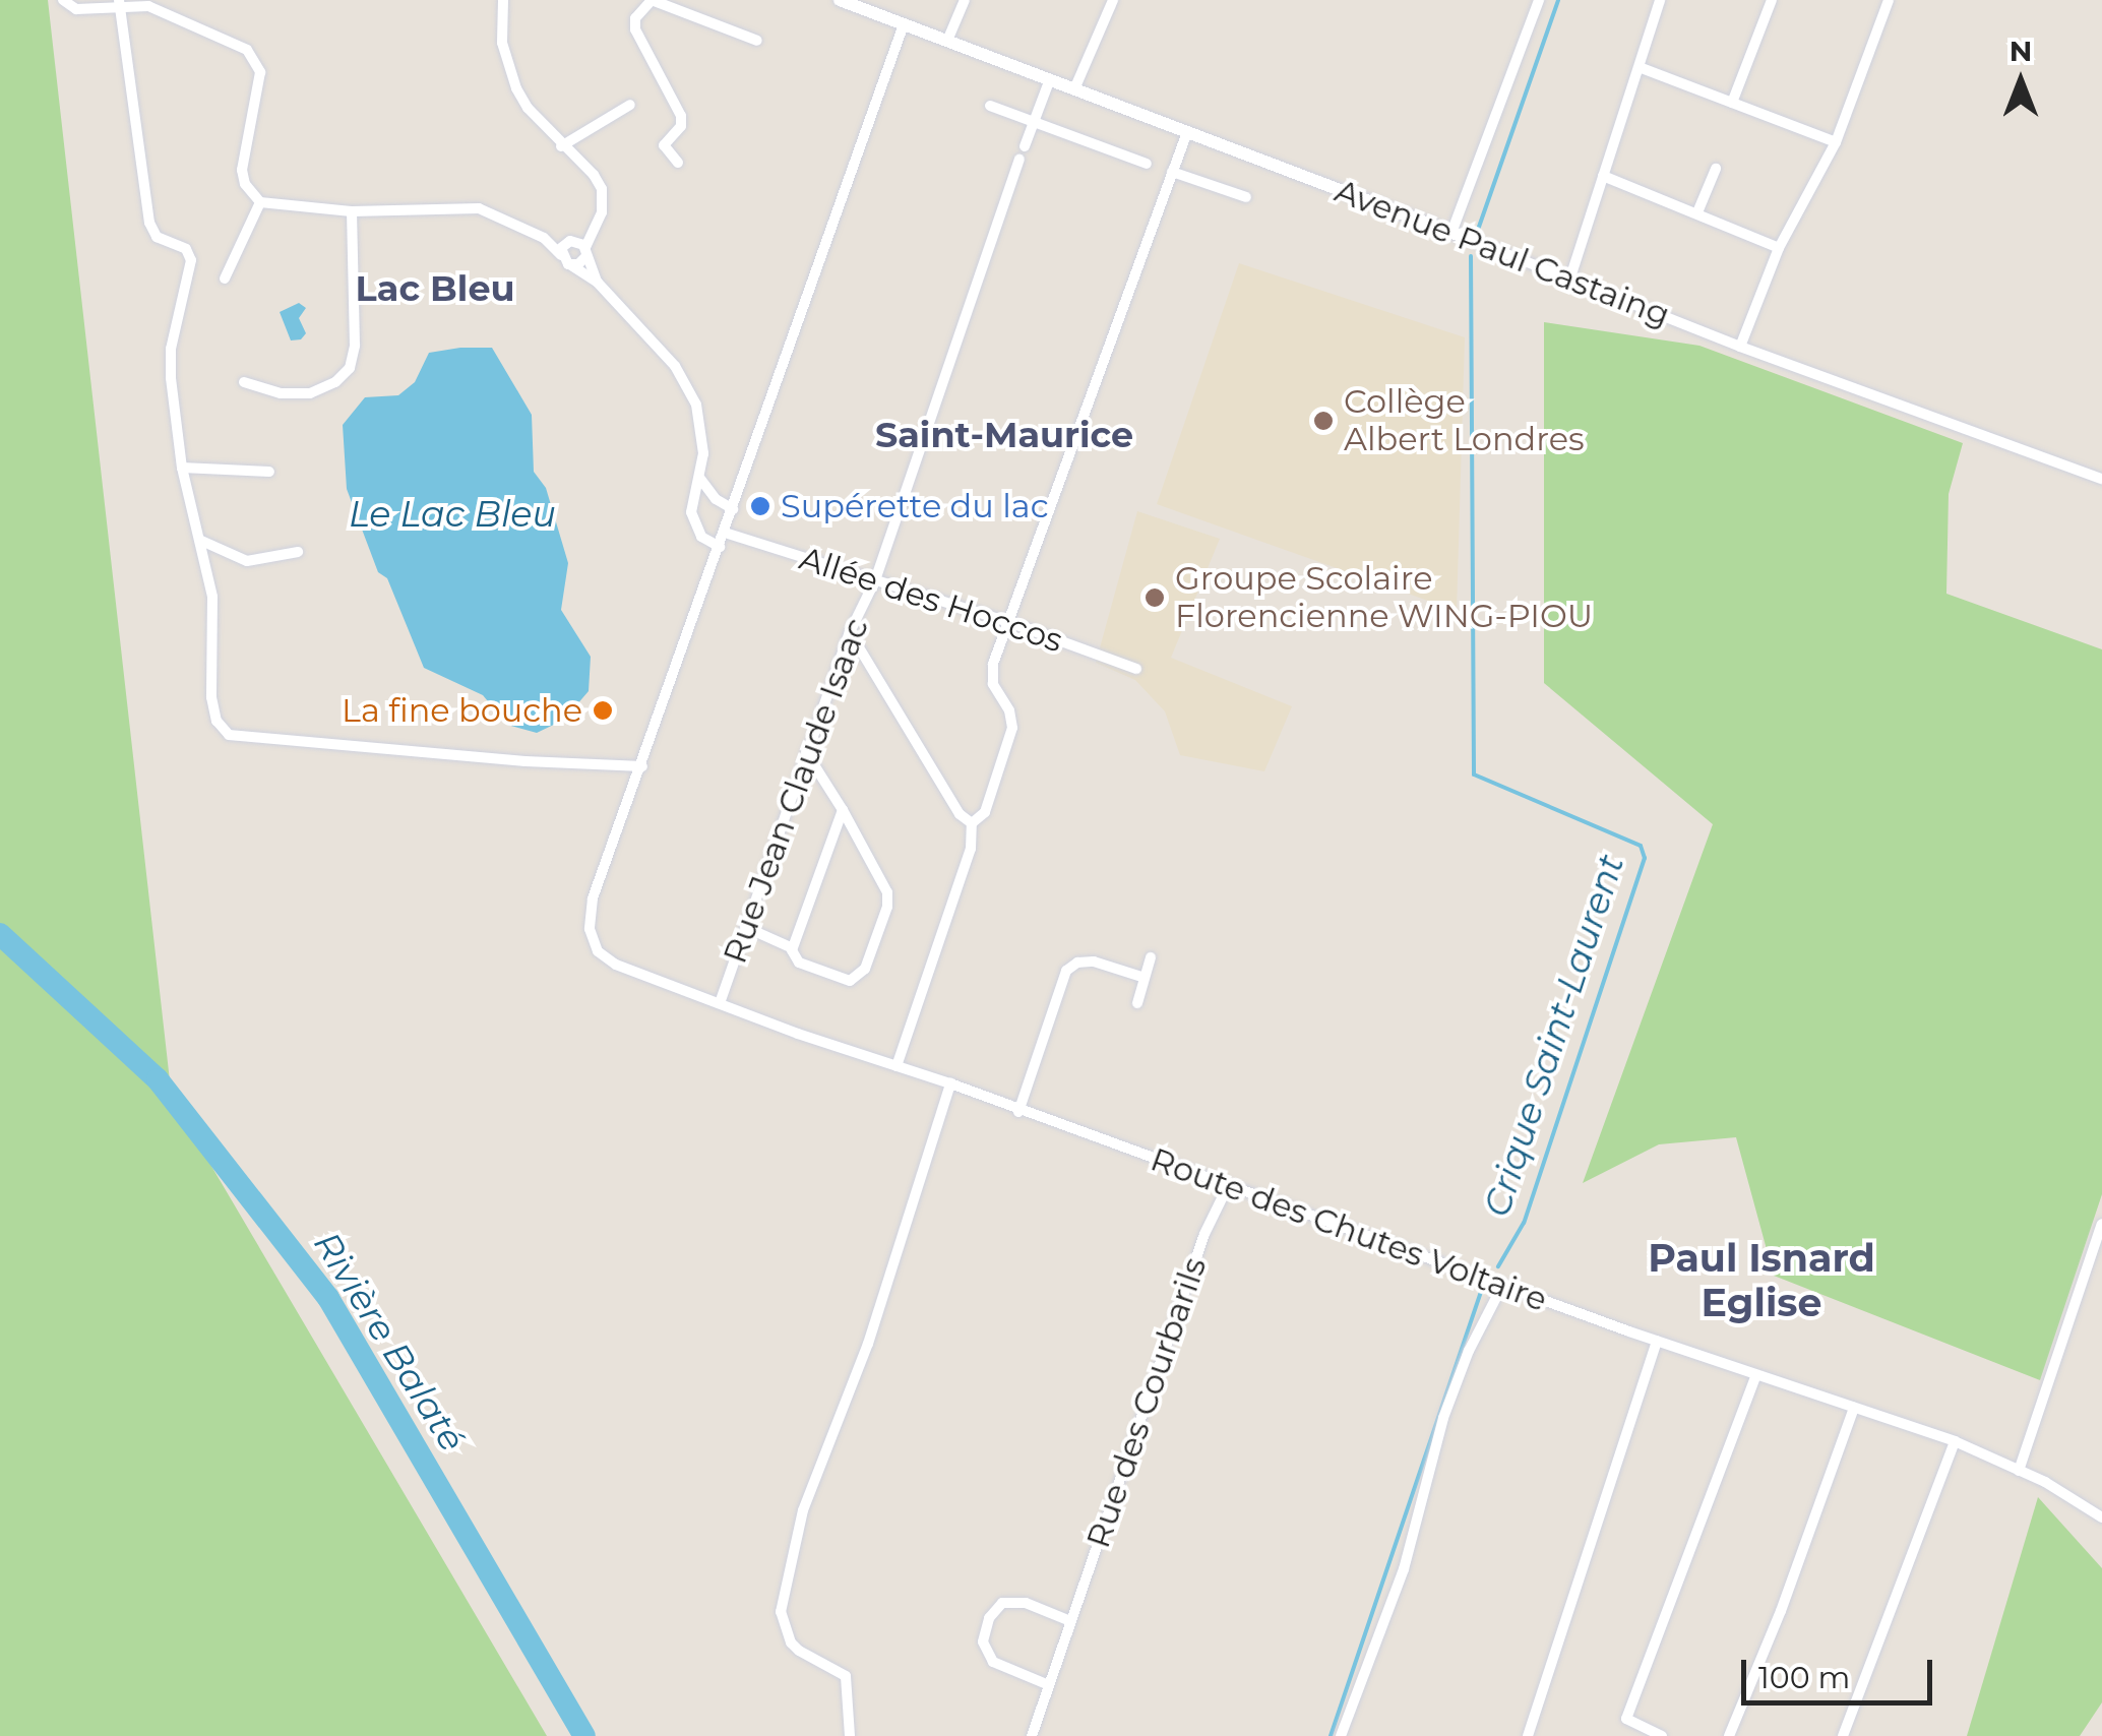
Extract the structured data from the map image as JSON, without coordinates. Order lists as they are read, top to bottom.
{
  "streets": {
    "street": [
      "Avenue Paul Castaing",
      "Allée des Hoccos",
      "Rue Jean Claude Isaac",
      "Route des Chutes Voltaire",
      "Rue des Courbarils"
    ]
  },
  "crossings": [
    ["Allée des Hoccos", "Rue Jean Claude Isaac"],
    ["Rue Jean Claude Isaac", "Route des Chutes Voltaire"],
    ["Route des Chutes Voltaire", "Rue des Courbarils"]
  ],
  "districts": ["Lac Bleu", "Saint-Maurice", "Paul Isnard Eglise"],
  "water": ["Le Lac Bleu", "Crique Saint-Laurent", "Rivière Balaté"],
  "places": [
    "Collège Albert Londres",
    "Supérette du lac",
    "Groupe Scolaire Florencienne WING-PIOU",
    "La fine bouche"
  ],
  "scale_bar": "100 m",
  "north": "top"
}
